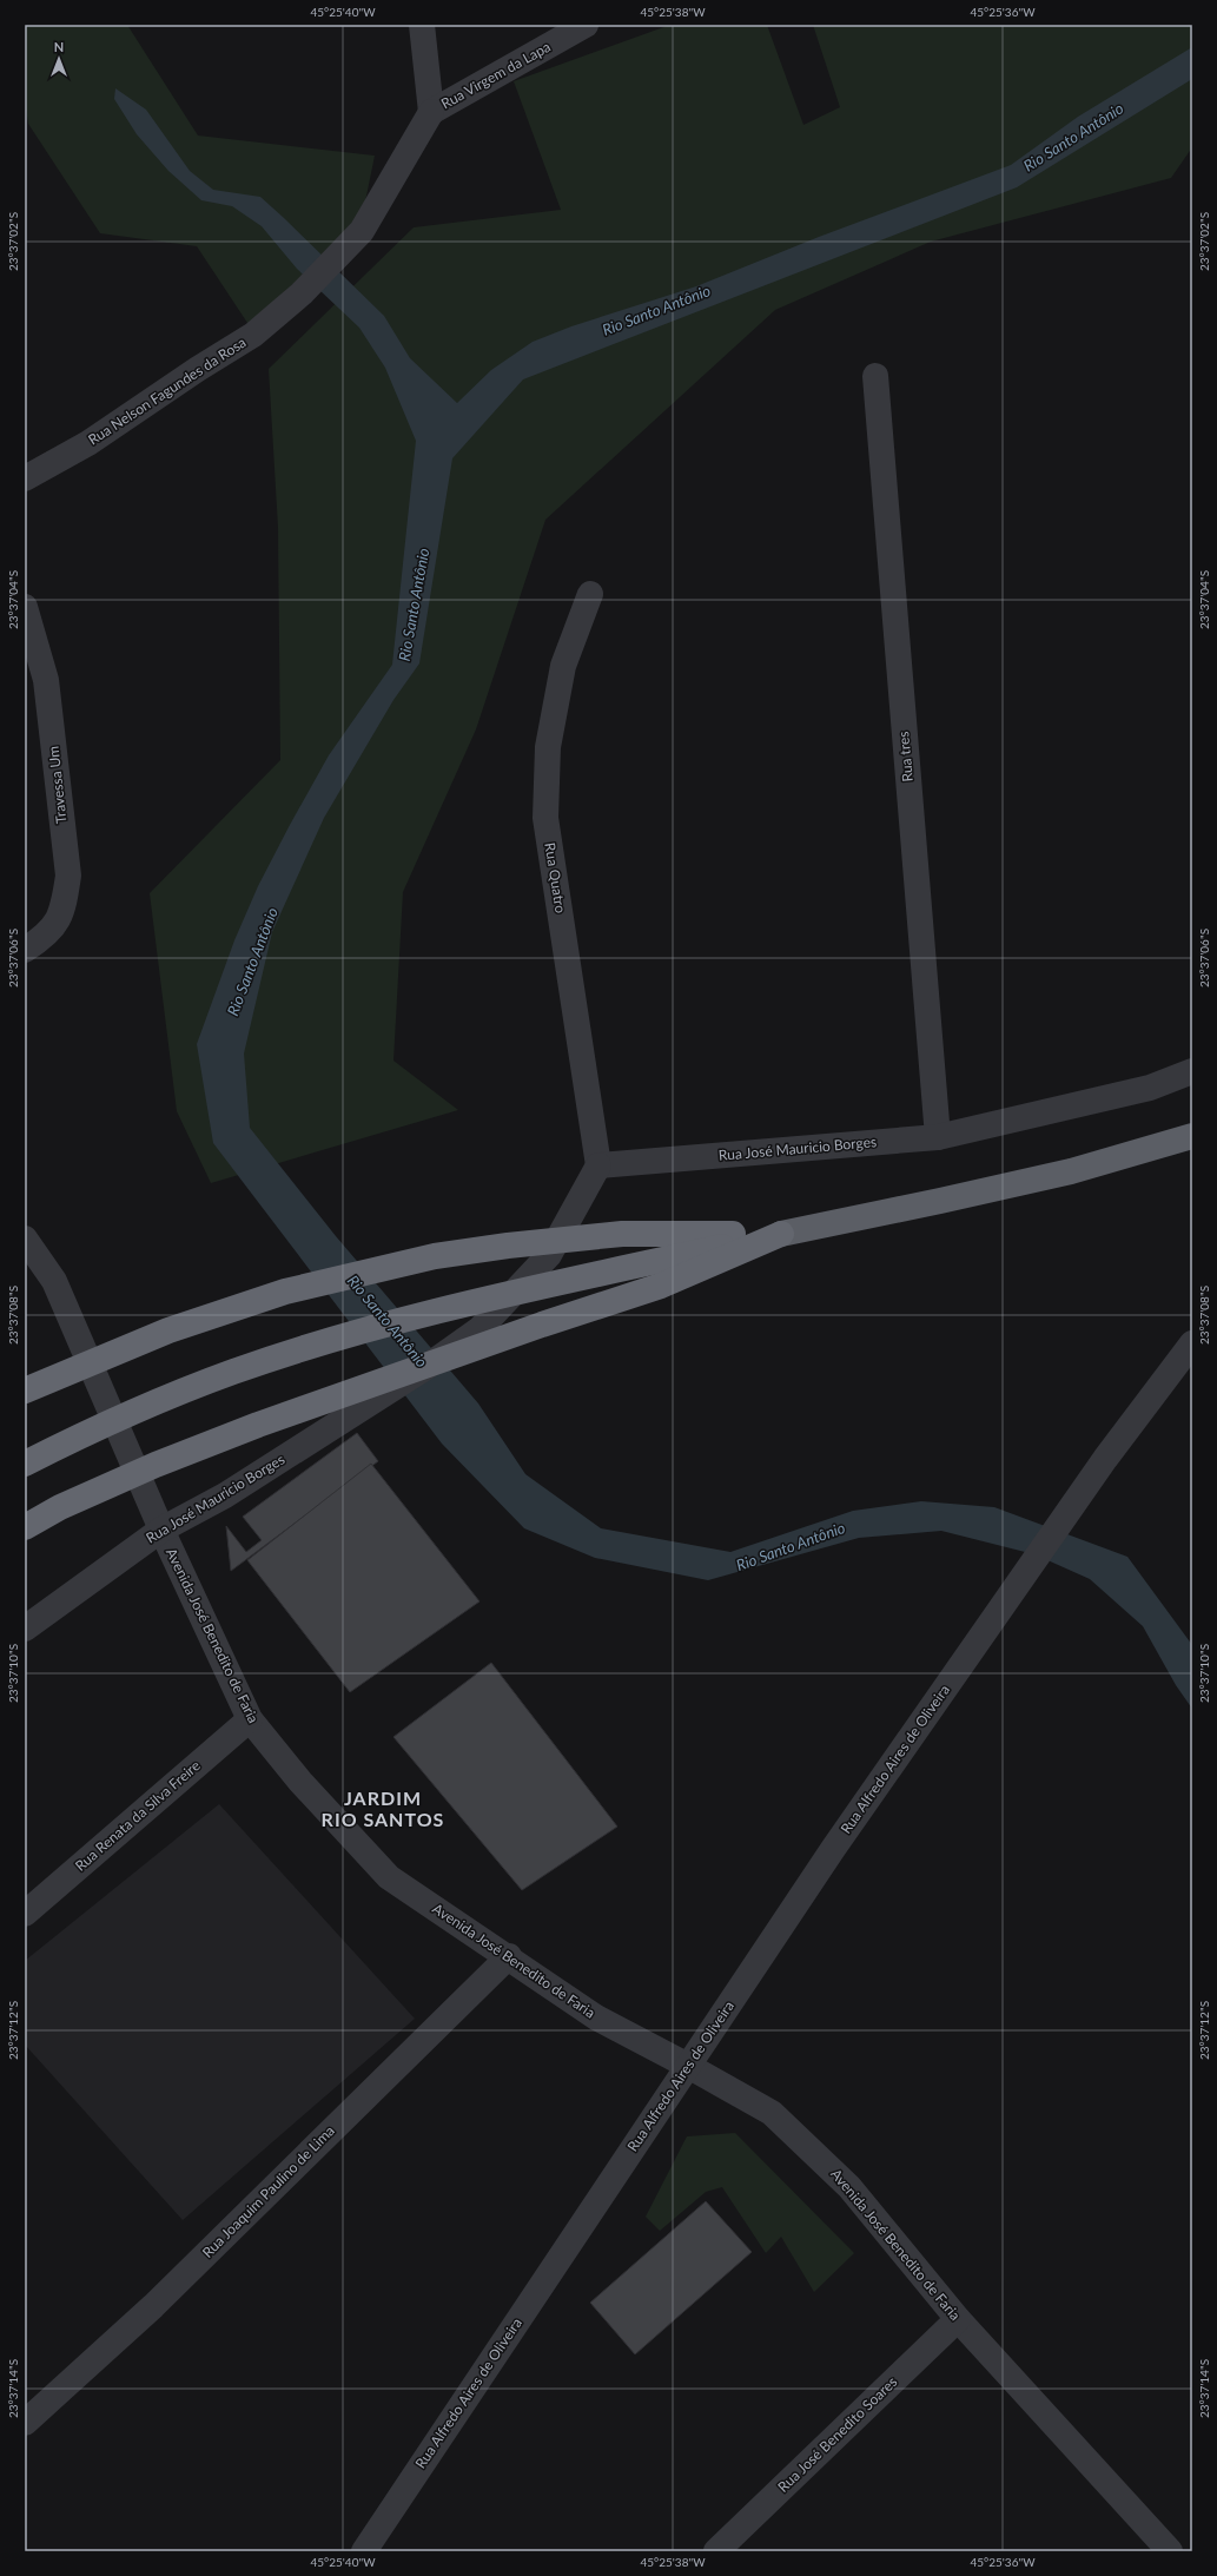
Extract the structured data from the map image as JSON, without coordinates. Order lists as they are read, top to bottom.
{
  "streets": {
    "street": [
      "Rua Virgem da Lapa",
      "Rua Nelson Fagundes da Rosa",
      "Rua tres",
      "Travessa Um",
      "Rua Quatro",
      "Rua José Mauricio Borges",
      "Avenida José Benedito de Faria",
      "Rua Alfredo Aires de Oliveira",
      "Rua Renata da Silva Freire",
      "Rua Joaquim Paulino de Lima",
      "Rua José Benedito Soares"
    ]
  },
  "crossings": [
    ["Rua Virgem da Lapa", "Rua Nelson Fagundes da Rosa"],
    ["Rua tres", "Rua José Mauricio Borges"],
    ["Rua Quatro", "Rua José Mauricio Borges"],
    ["Rua José Mauricio Borges", "Avenida José Benedito de Faria"],
    ["Avenida José Benedito de Faria", "Rua Alfredo Aires de Oliveira"],
    ["Avenida José Benedito de Faria", "Rua Renata da Silva Freire"],
    ["Avenida José Benedito de Faria", "Rua Joaquim Paulino de Lima"],
    ["Avenida José Benedito de Faria", "Rua José Benedito Soares"]
  ],
  "districts": ["JARDIM RIO SANTOS"],
  "water": ["Rio Santo Antônio"],
  "north": "top",
  "coordinates": [
    "45°25'40\"W",
    "45°25'38\"W",
    "45°25'36\"W",
    "23°37'02\"S",
    "23°37'04\"S",
    "23°37'06\"S",
    "23°37'08\"S",
    "23°37'10\"S",
    "23°37'12\"S",
    "23°37'14\"S"
  ]
}
